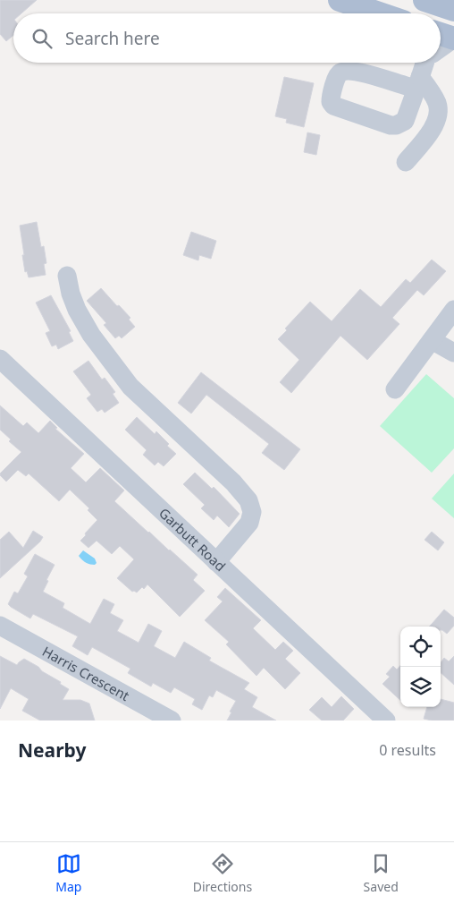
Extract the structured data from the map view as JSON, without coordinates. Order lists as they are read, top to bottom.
{
  "streets": {
    "street": ["Garbutt Road", "Harris Crescent"]
  },
  "page": {
    "search": "Search here",
    "heading": ["Nearby", "0 results"],
    "nav": ["Map", "Directions", "Saved"]
  }
}
